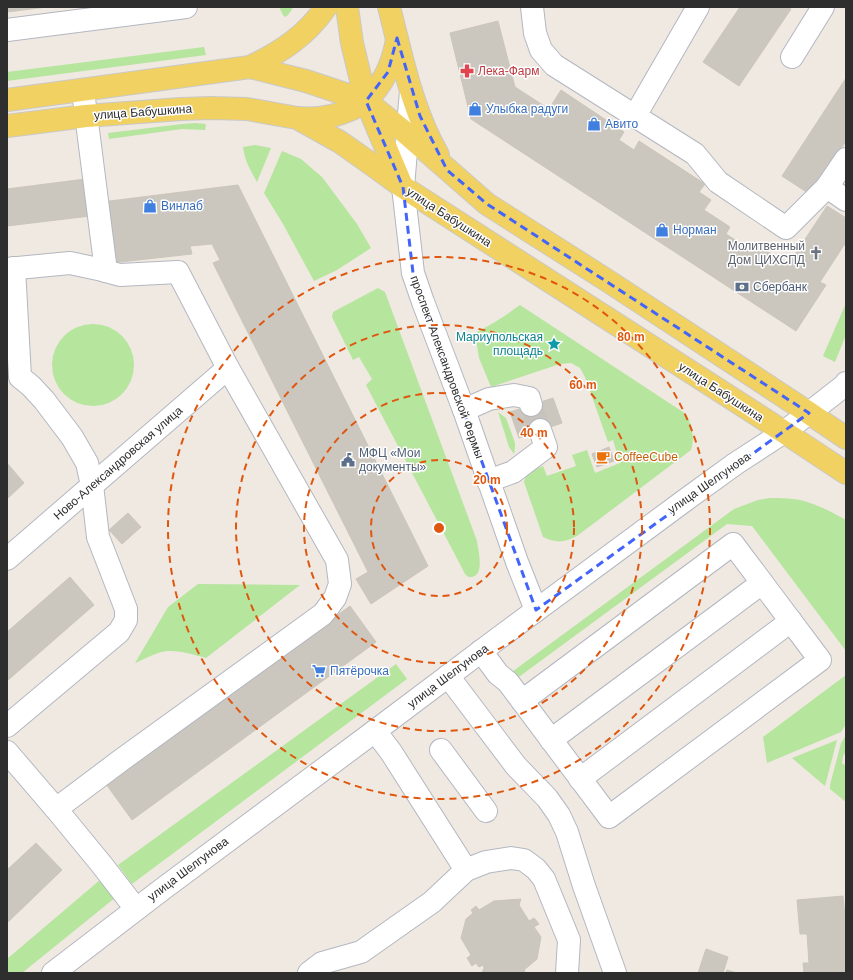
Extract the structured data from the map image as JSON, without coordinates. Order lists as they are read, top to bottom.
{
  "streets": {
    "main road": ["улица Бабушкина", "проспект Александровской Фермы"],
    "street": ["Ново-Александровская улица", "улица Шелгунова"]
  },
  "crossings": [
    ["улица Бабушкина", "проспект Александровской Фермы"],
    ["улица Бабушкина", "улица Шелгунова"],
    ["проспект Александровской Фермы", "улица Шелгунова"]
  ],
  "places": {
    "pharmacy": ["Лека-Фарм"],
    "shop": [
      "Улыбка радуги",
      "Авито",
      "Винлаб",
      "Норман"
    ],
    "church": ["Молитвенный Дом ЦИХСПД"],
    "bank": ["Сбербанк"],
    "place": ["Мариупольская площадь"],
    "cafe": ["CoffeeCube"],
    "public building": ["МФЦ «Мои документы»"],
    "supermarket": ["Пятёрочка"]
  },
  "rings": [
    "80 m",
    "60 m",
    "40 m",
    "20 m"
  ]
}
